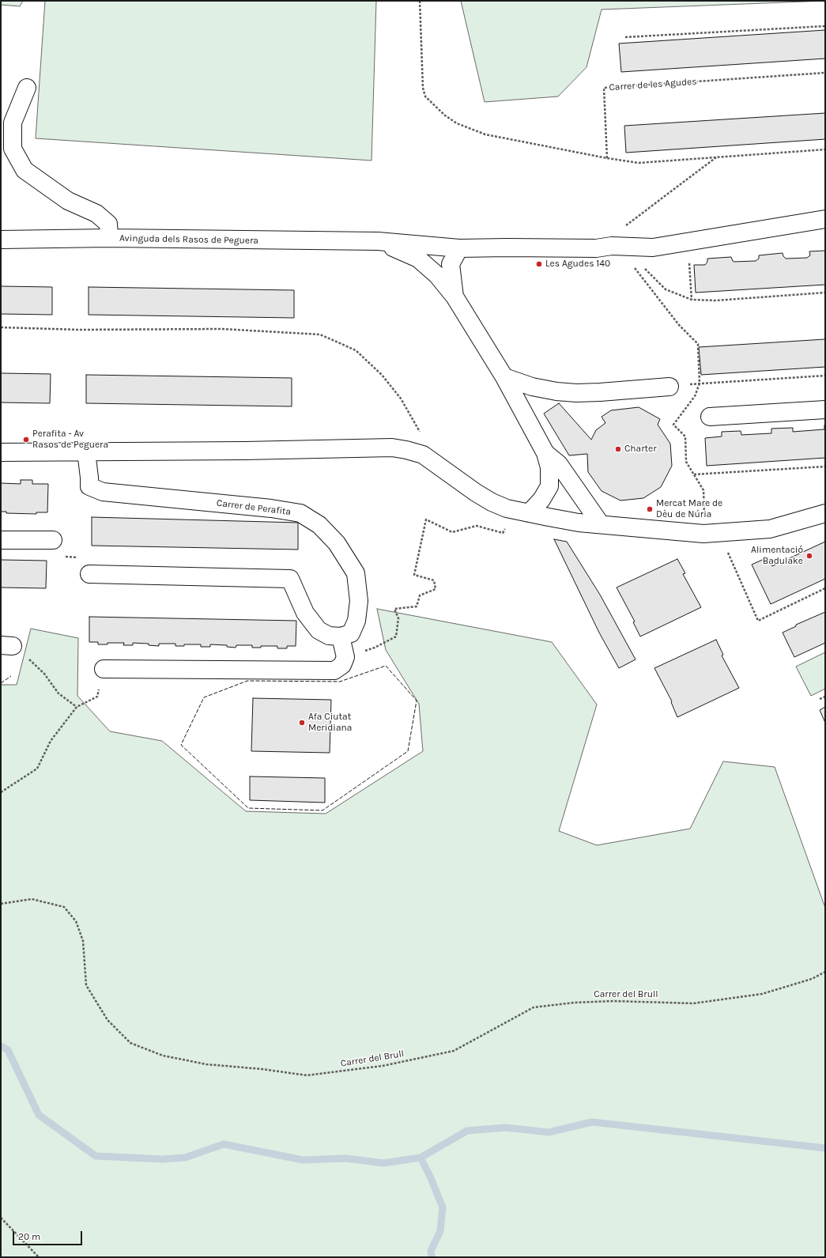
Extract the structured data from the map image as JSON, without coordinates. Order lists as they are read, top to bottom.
{
  "streets": {
    "street": ["Avinguda dels Rasos de Peguera", "Carrer de Perafita"],
    "path": ["Carrer de les Agudes", "Carrer del Brull"]
  },
  "places": [
    "Les Agudes 140",
    "Perafita - Av Rasos de Peguera",
    "Charter",
    "Mercat Mare de Dèu de Núria",
    "Alimentació Badulake",
    "Afa Ciutat Meridiana"
  ],
  "scale_bar": "20 m"
}
